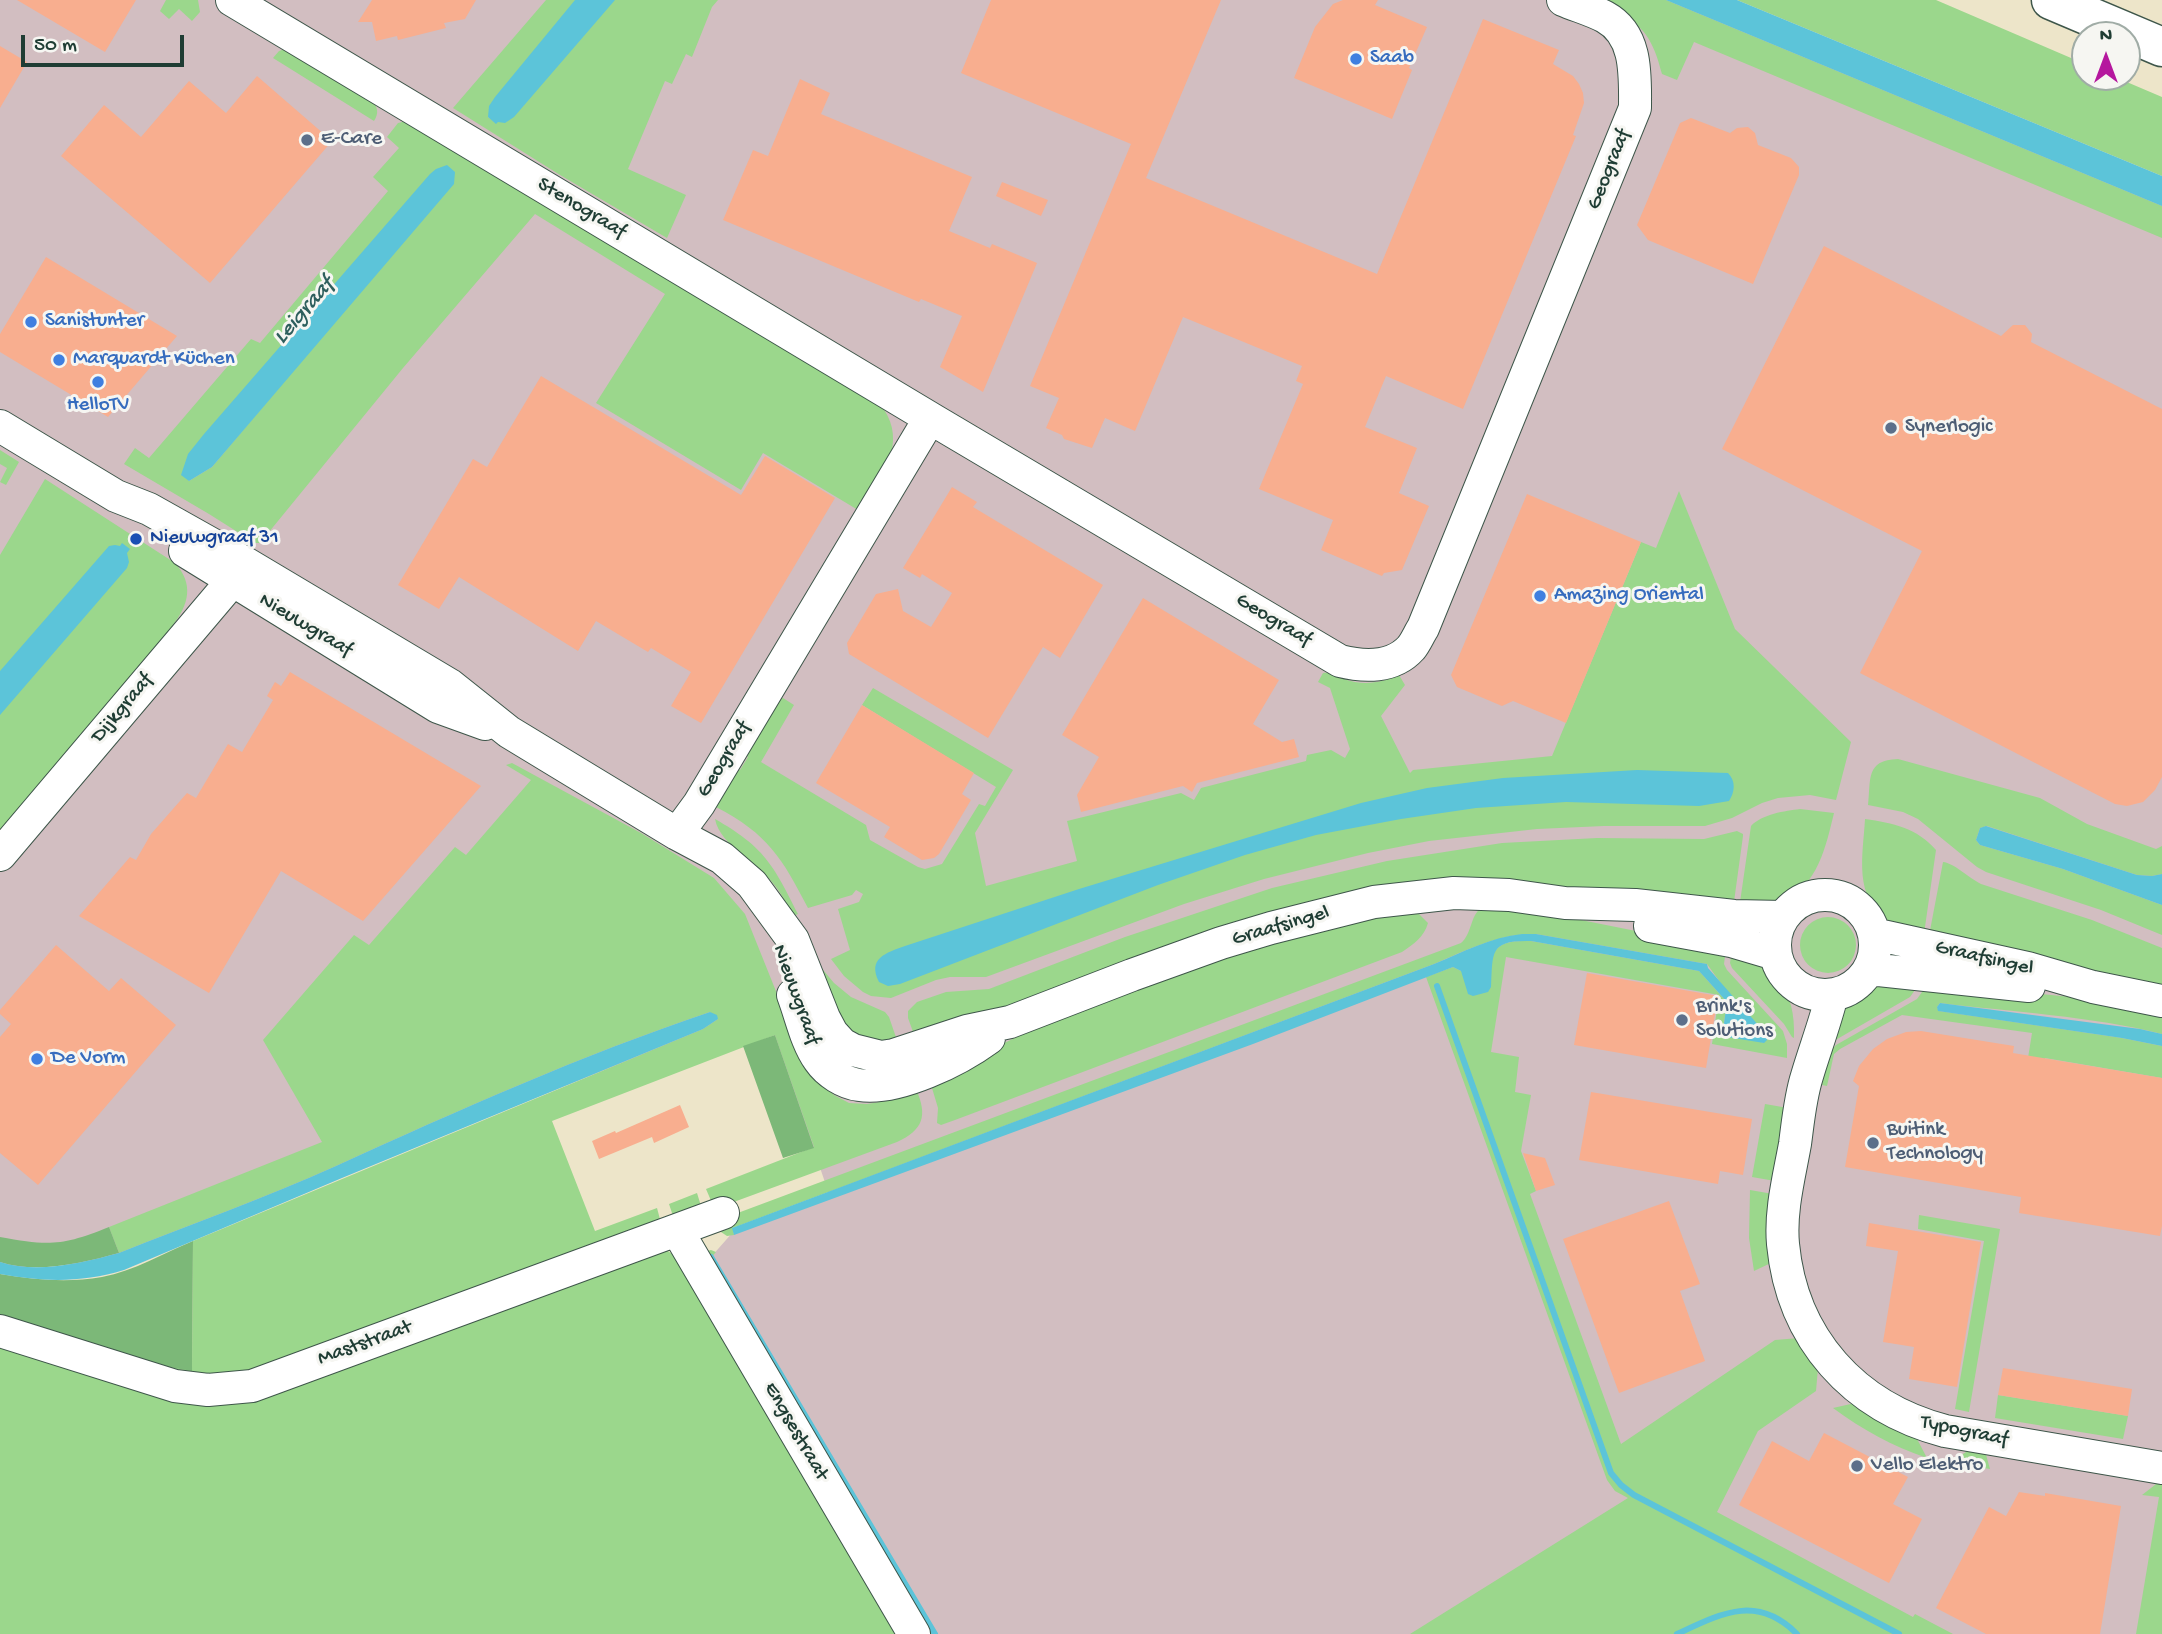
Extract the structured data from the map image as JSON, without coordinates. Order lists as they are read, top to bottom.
{
  "streets": {
    "street": [
      "Geograaf",
      "Stenograaf",
      "Nieuwgraaf",
      "Dijkgraaf",
      "Graafsingel",
      "Maststraat",
      "Engsestraat",
      "Typograaf"
    ]
  },
  "crossings": [
    ["Geograaf", "Stenograaf"],
    ["Geograaf", "Nieuwgraaf"],
    ["Nieuwgraaf", "Dijkgraaf"],
    ["Nieuwgraaf", "Graafsingel"],
    ["Graafsingel", "Typograaf"],
    ["Maststraat", "Engsestraat"]
  ],
  "water": ["Leigraaf"],
  "places": [
    "Saab",
    "E-Care",
    "Sanistunter",
    "Marquardt Küchen",
    "HelloTV",
    "Synerlogic",
    "Nieuwgraaf 31",
    "Amazing Oriental",
    "Brink's Solutions",
    "De Vorm",
    "Buitink Technology",
    "Vello Elektro"
  ],
  "scale_bar": "50 m",
  "north": "top"
}
